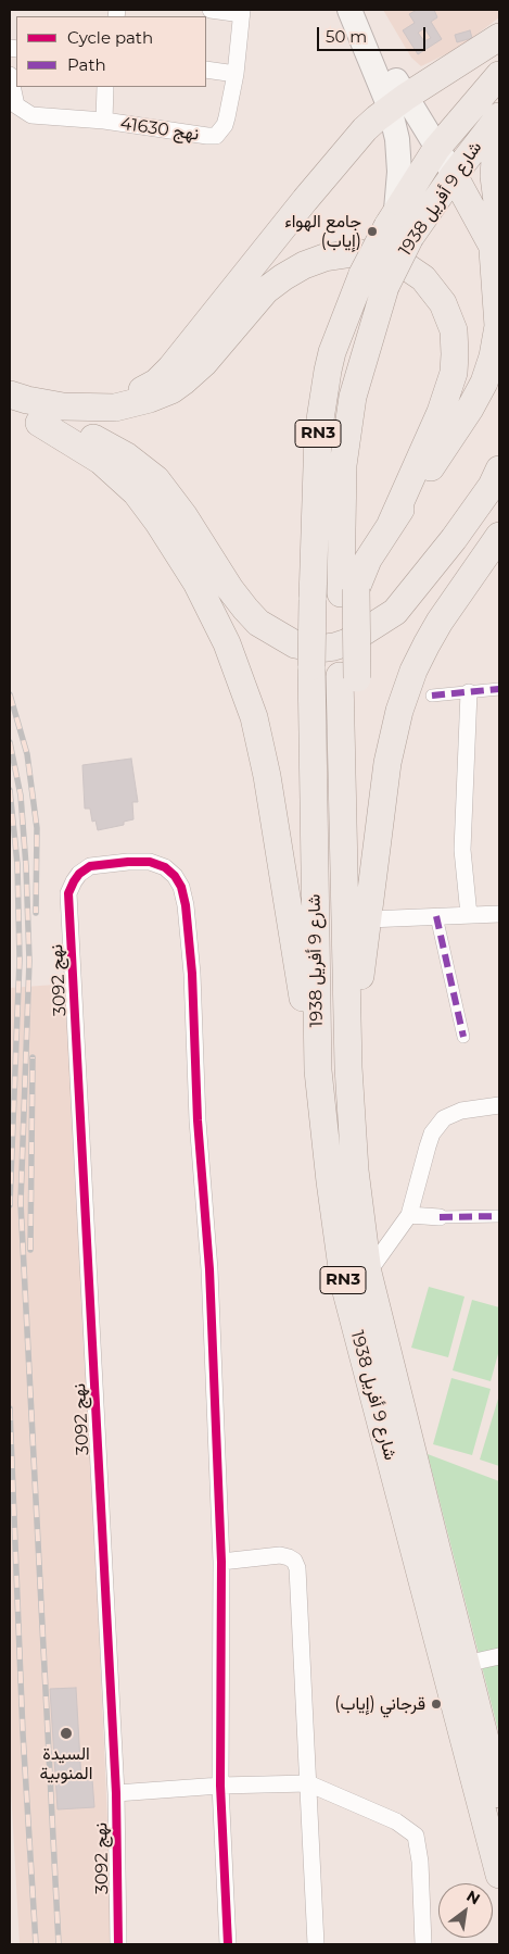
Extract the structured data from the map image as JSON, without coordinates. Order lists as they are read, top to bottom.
{
  "streets": {
    "main road": ["شارع 9 أفريل 1938", "RN3"],
    "street": ["نهج 41630", "نهج 3092"]
  },
  "places": ["جامع الهواء (إياب)", "قرجاني (إياب)", "السيدة المنوبية"],
  "legend": ["Cycle path", "Path"],
  "scale_bar": "50 m",
  "north": "top right"
}
